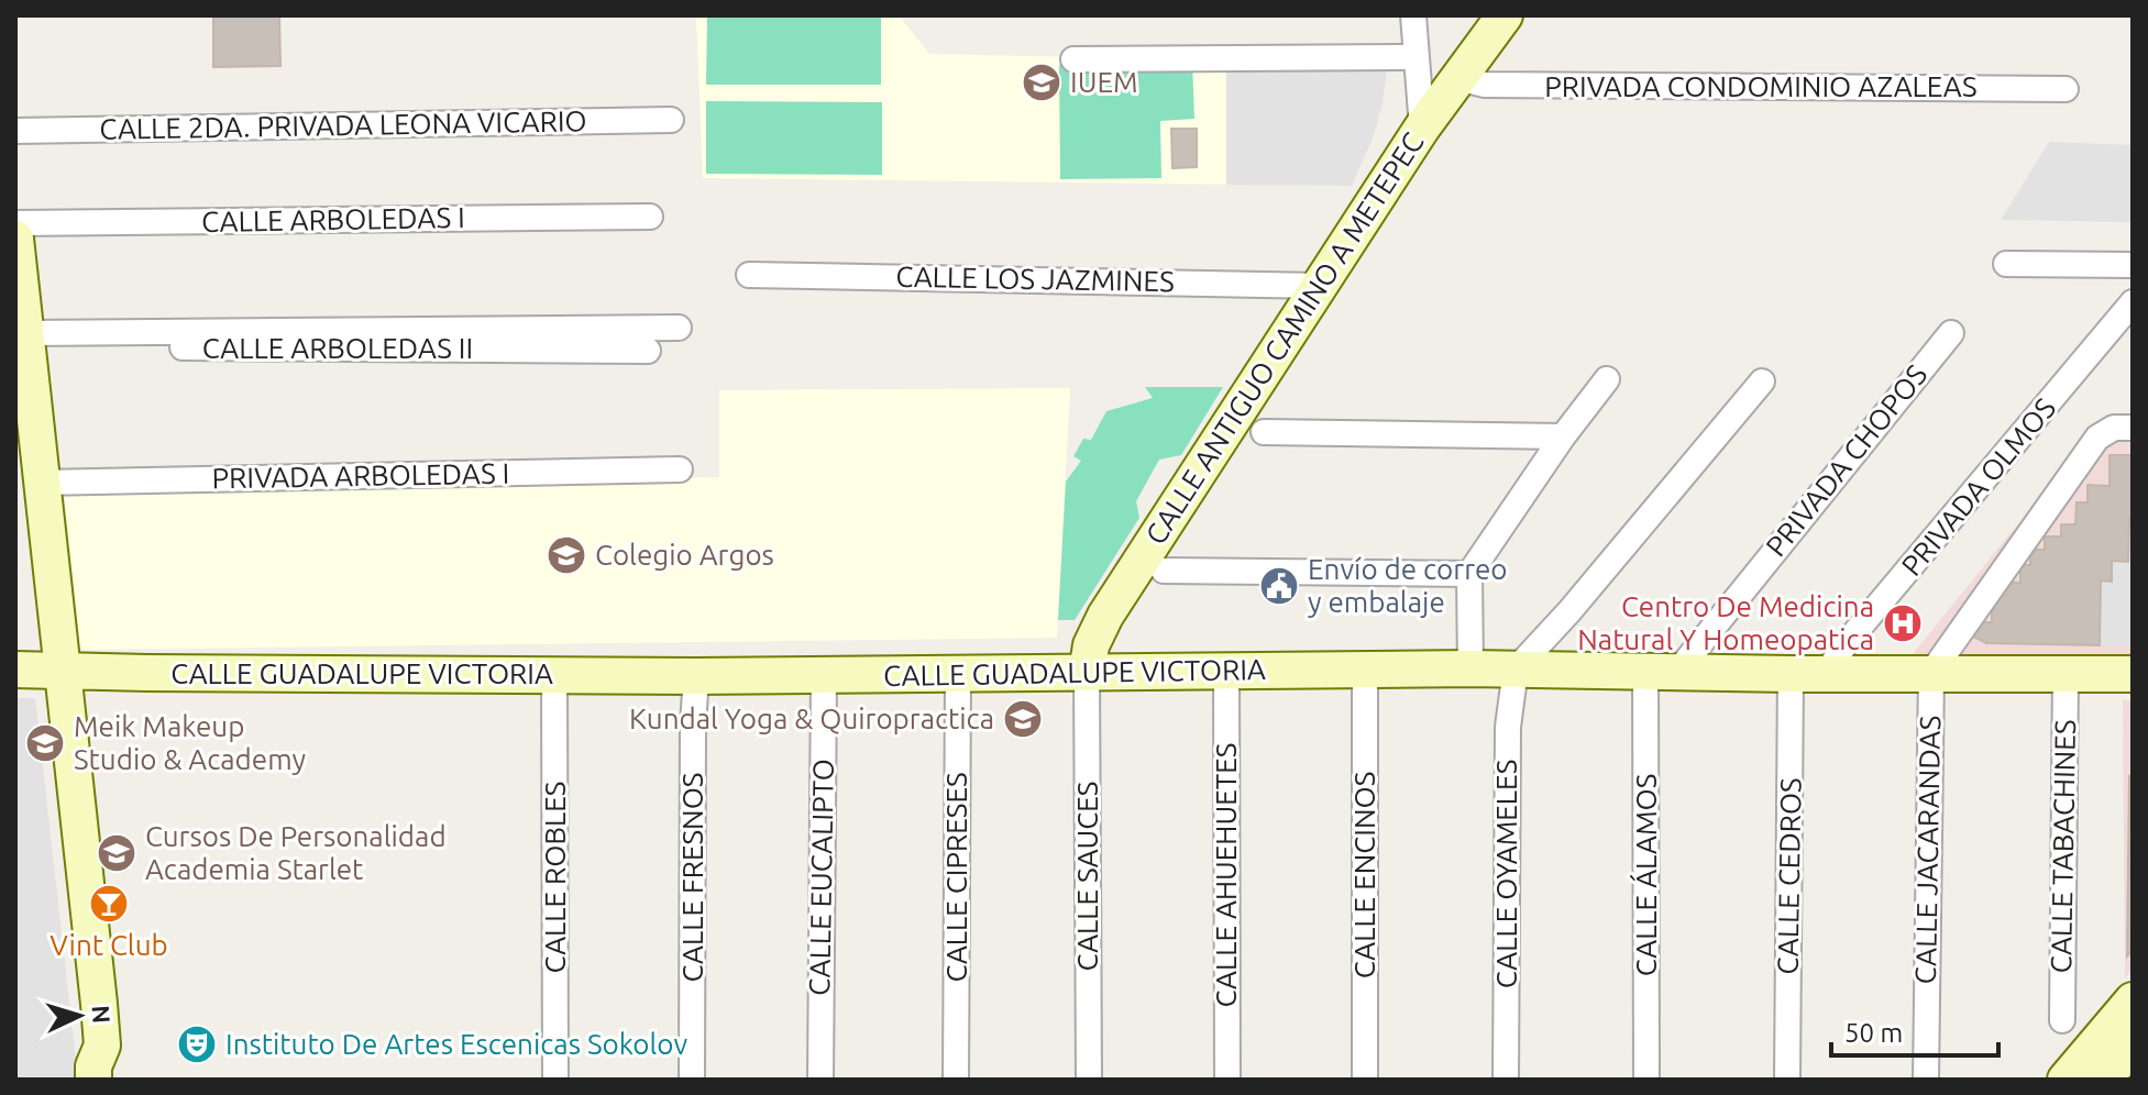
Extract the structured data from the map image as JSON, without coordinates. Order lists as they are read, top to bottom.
{
  "streets": {
    "street": [
      "PRIVADA CONDOMINIO AZALEAS",
      "CALLE 2DA. PRIVADA LEONA VICARIO",
      "CALLE ARBOLEDAS I",
      "CALLE LOS JAZMINES",
      "CALLE ANTIGUO CAMINO A METEPEC",
      "CALLE ARBOLEDAS II",
      "PRIVADA CHOPOS",
      "PRIVADA ARBOLEDAS I",
      "PRIVADA OLMOS",
      "CALLE GUADALUPE VICTORIA",
      "CALLE TABACHINES",
      "CALLE JACARANDAS",
      "CALLE OYAMELES",
      "CALLE AHUEHUETES",
      "CALLE ENCINOS",
      "CALLE ÁLAMOS",
      "CALLE SAUCES",
      "CALLE CEDROS",
      "CALLE ROBLES",
      "CALLE FRESNOS",
      "CALLE EUCALIPTO",
      "CALLE CIPRESES"
    ]
  },
  "crossings": [
    ["PRIVADA CONDOMINIO AZALEAS", "CALLE ANTIGUO CAMINO A METEPEC"],
    ["CALLE LOS JAZMINES", "CALLE ANTIGUO CAMINO A METEPEC"],
    ["CALLE ANTIGUO CAMINO A METEPEC", "CALLE GUADALUPE VICTORIA"],
    ["CALLE ANTIGUO CAMINO A METEPEC", "CALLE SAUCES"],
    ["PRIVADA CHOPOS", "CALLE GUADALUPE VICTORIA"],
    ["PRIVADA CHOPOS", "CALLE ÁLAMOS"],
    ["PRIVADA OLMOS", "CALLE GUADALUPE VICTORIA"],
    ["CALLE GUADALUPE VICTORIA", "CALLE TABACHINES"],
    ["CALLE GUADALUPE VICTORIA", "CALLE JACARANDAS"],
    ["CALLE GUADALUPE VICTORIA", "CALLE OYAMELES"],
    ["CALLE GUADALUPE VICTORIA", "CALLE AHUEHUETES"],
    ["CALLE GUADALUPE VICTORIA", "CALLE ENCINOS"],
    ["CALLE GUADALUPE VICTORIA", "CALLE ÁLAMOS"],
    ["CALLE GUADALUPE VICTORIA", "CALLE SAUCES"],
    ["CALLE GUADALUPE VICTORIA", "CALLE CEDROS"],
    ["CALLE GUADALUPE VICTORIA", "CALLE ROBLES"],
    ["CALLE GUADALUPE VICTORIA", "CALLE FRESNOS"],
    ["CALLE GUADALUPE VICTORIA", "CALLE EUCALIPTO"],
    ["CALLE GUADALUPE VICTORIA", "CALLE CIPRESES"]
  ],
  "places": {
    "school or university": [
      "IUEM",
      "Colegio Argos",
      "Kundal Yoga & Quiropractica",
      "Meik Makeup Studio & Academy",
      "Cursos De Personalidad Academia Starlet"
    ],
    "public building": ["Envío de correo y embalaje"],
    "hospital": ["Centro De Medicina Natural Y Homeopatica"],
    "bar": ["Vint Club"],
    "theatre": ["Instituto De Artes Escenicas Sokolov"]
  },
  "scale_bar": "50 m",
  "north": "right"
}
